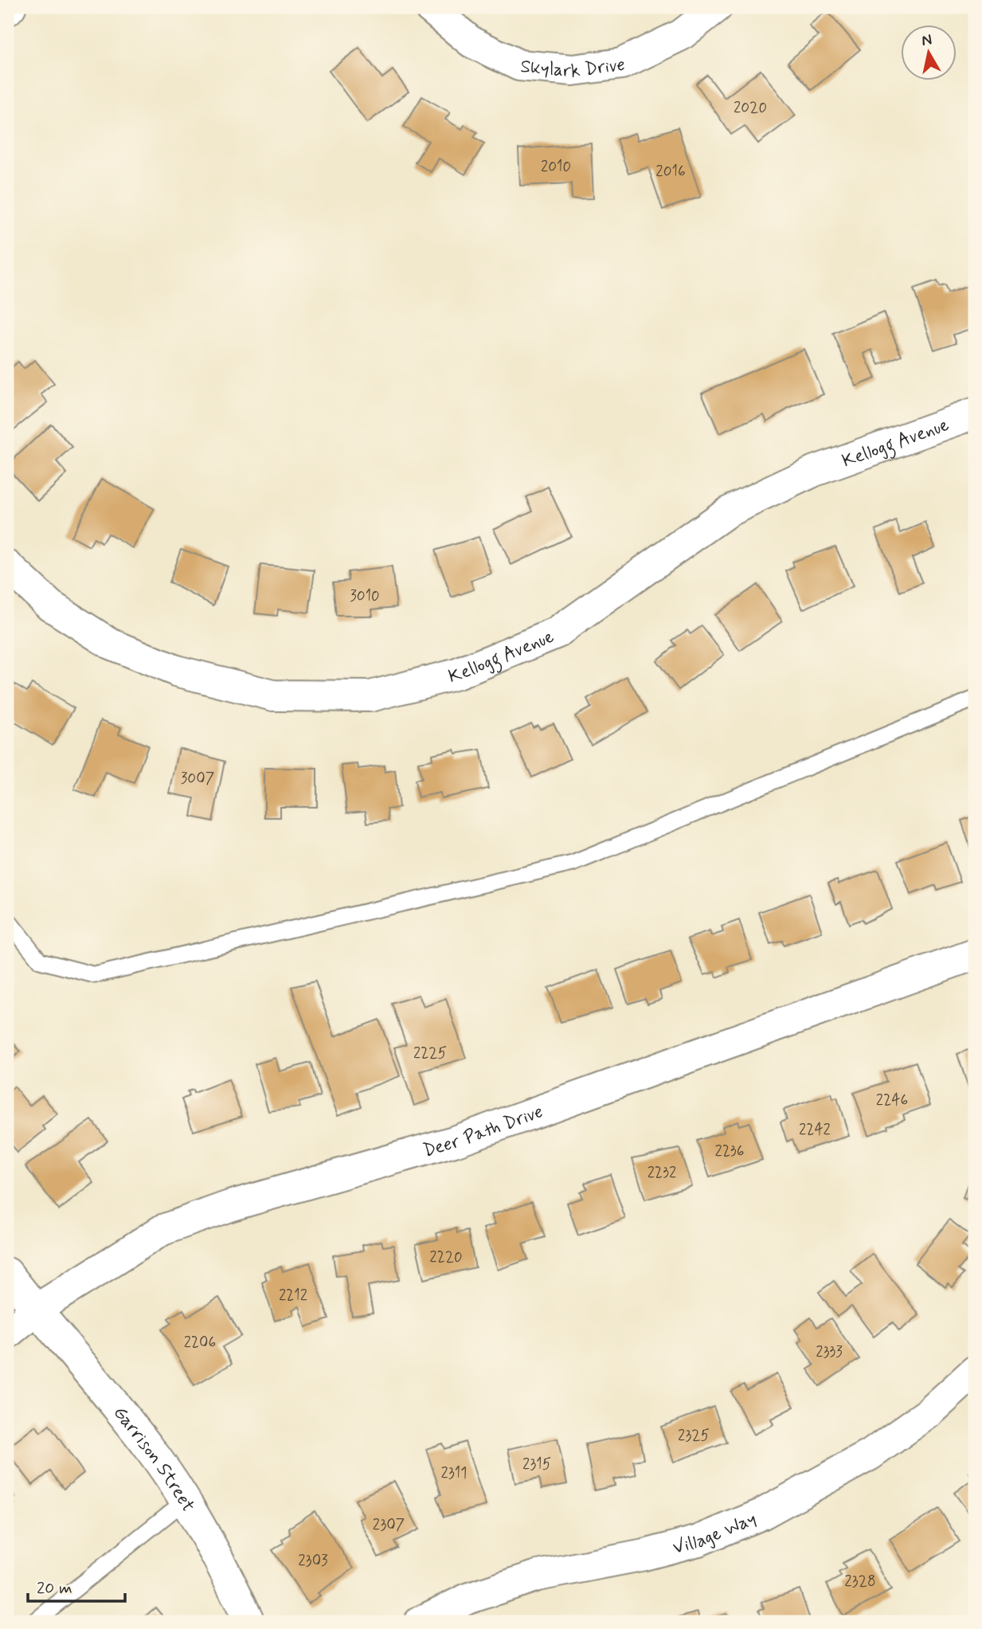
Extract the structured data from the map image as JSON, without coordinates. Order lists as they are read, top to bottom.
{
  "streets": {
    "street": [
      "Skylark Drive",
      "Kellogg Avenue",
      "Deer Path Drive",
      "Garrison Street",
      "Village Way"
    ]
  },
  "crossings": [
    ["Deer Path Drive", "Garrison Street"]
  ],
  "house_numbers": [
    "2020",
    "2010",
    "2016",
    "3010",
    "3007",
    "2225",
    "2246",
    "2242",
    "2236",
    "2232",
    "2220",
    "2212",
    "2206",
    "2333",
    "2325",
    "2315",
    "2311",
    "2307",
    "2303",
    "2328"
  ],
  "scale_bar": "20 m",
  "north": "top"
}
